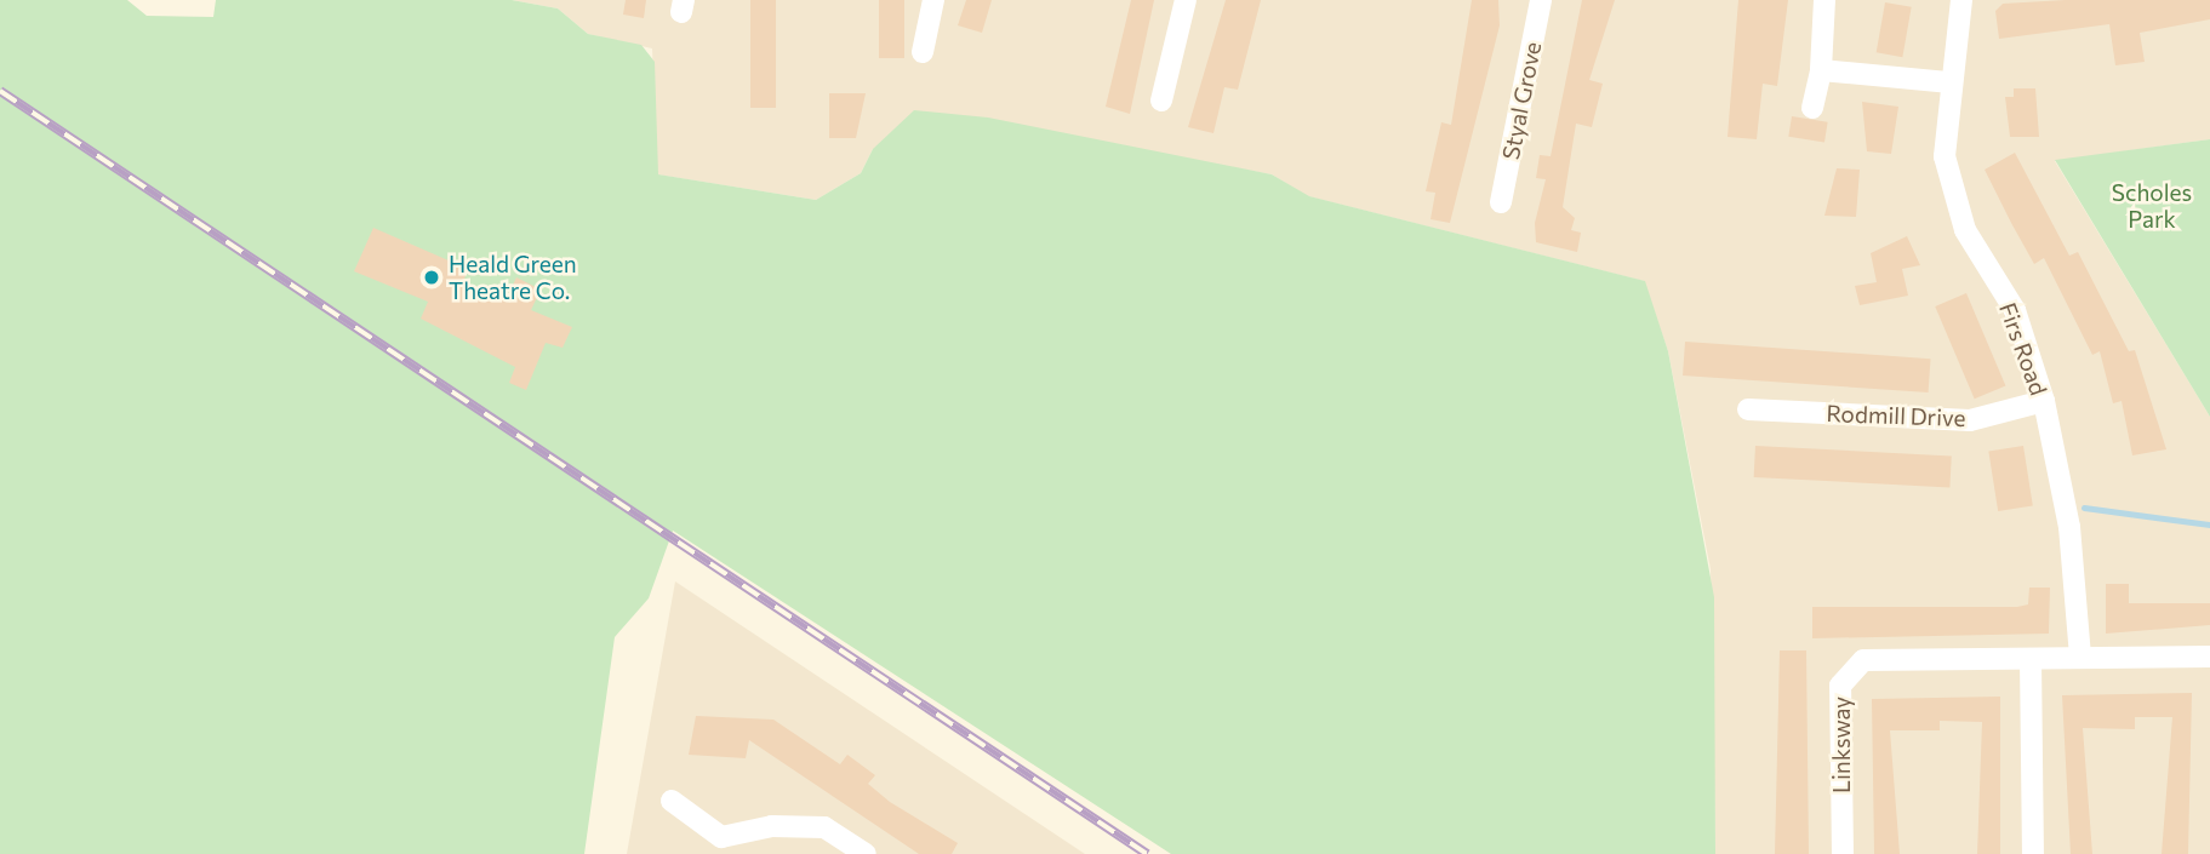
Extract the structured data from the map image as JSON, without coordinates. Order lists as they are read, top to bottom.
{
  "streets": {
    "street": [
      "Styal Grove",
      "Firs Road",
      "Rodmill Drive",
      "Linksway"
    ]
  },
  "crossings": [
    ["Firs Road", "Rodmill Drive"],
    ["Firs Road", "Linksway"]
  ],
  "parks": ["Scholes Park"],
  "places": ["Heald Green Theatre Co."]
}
